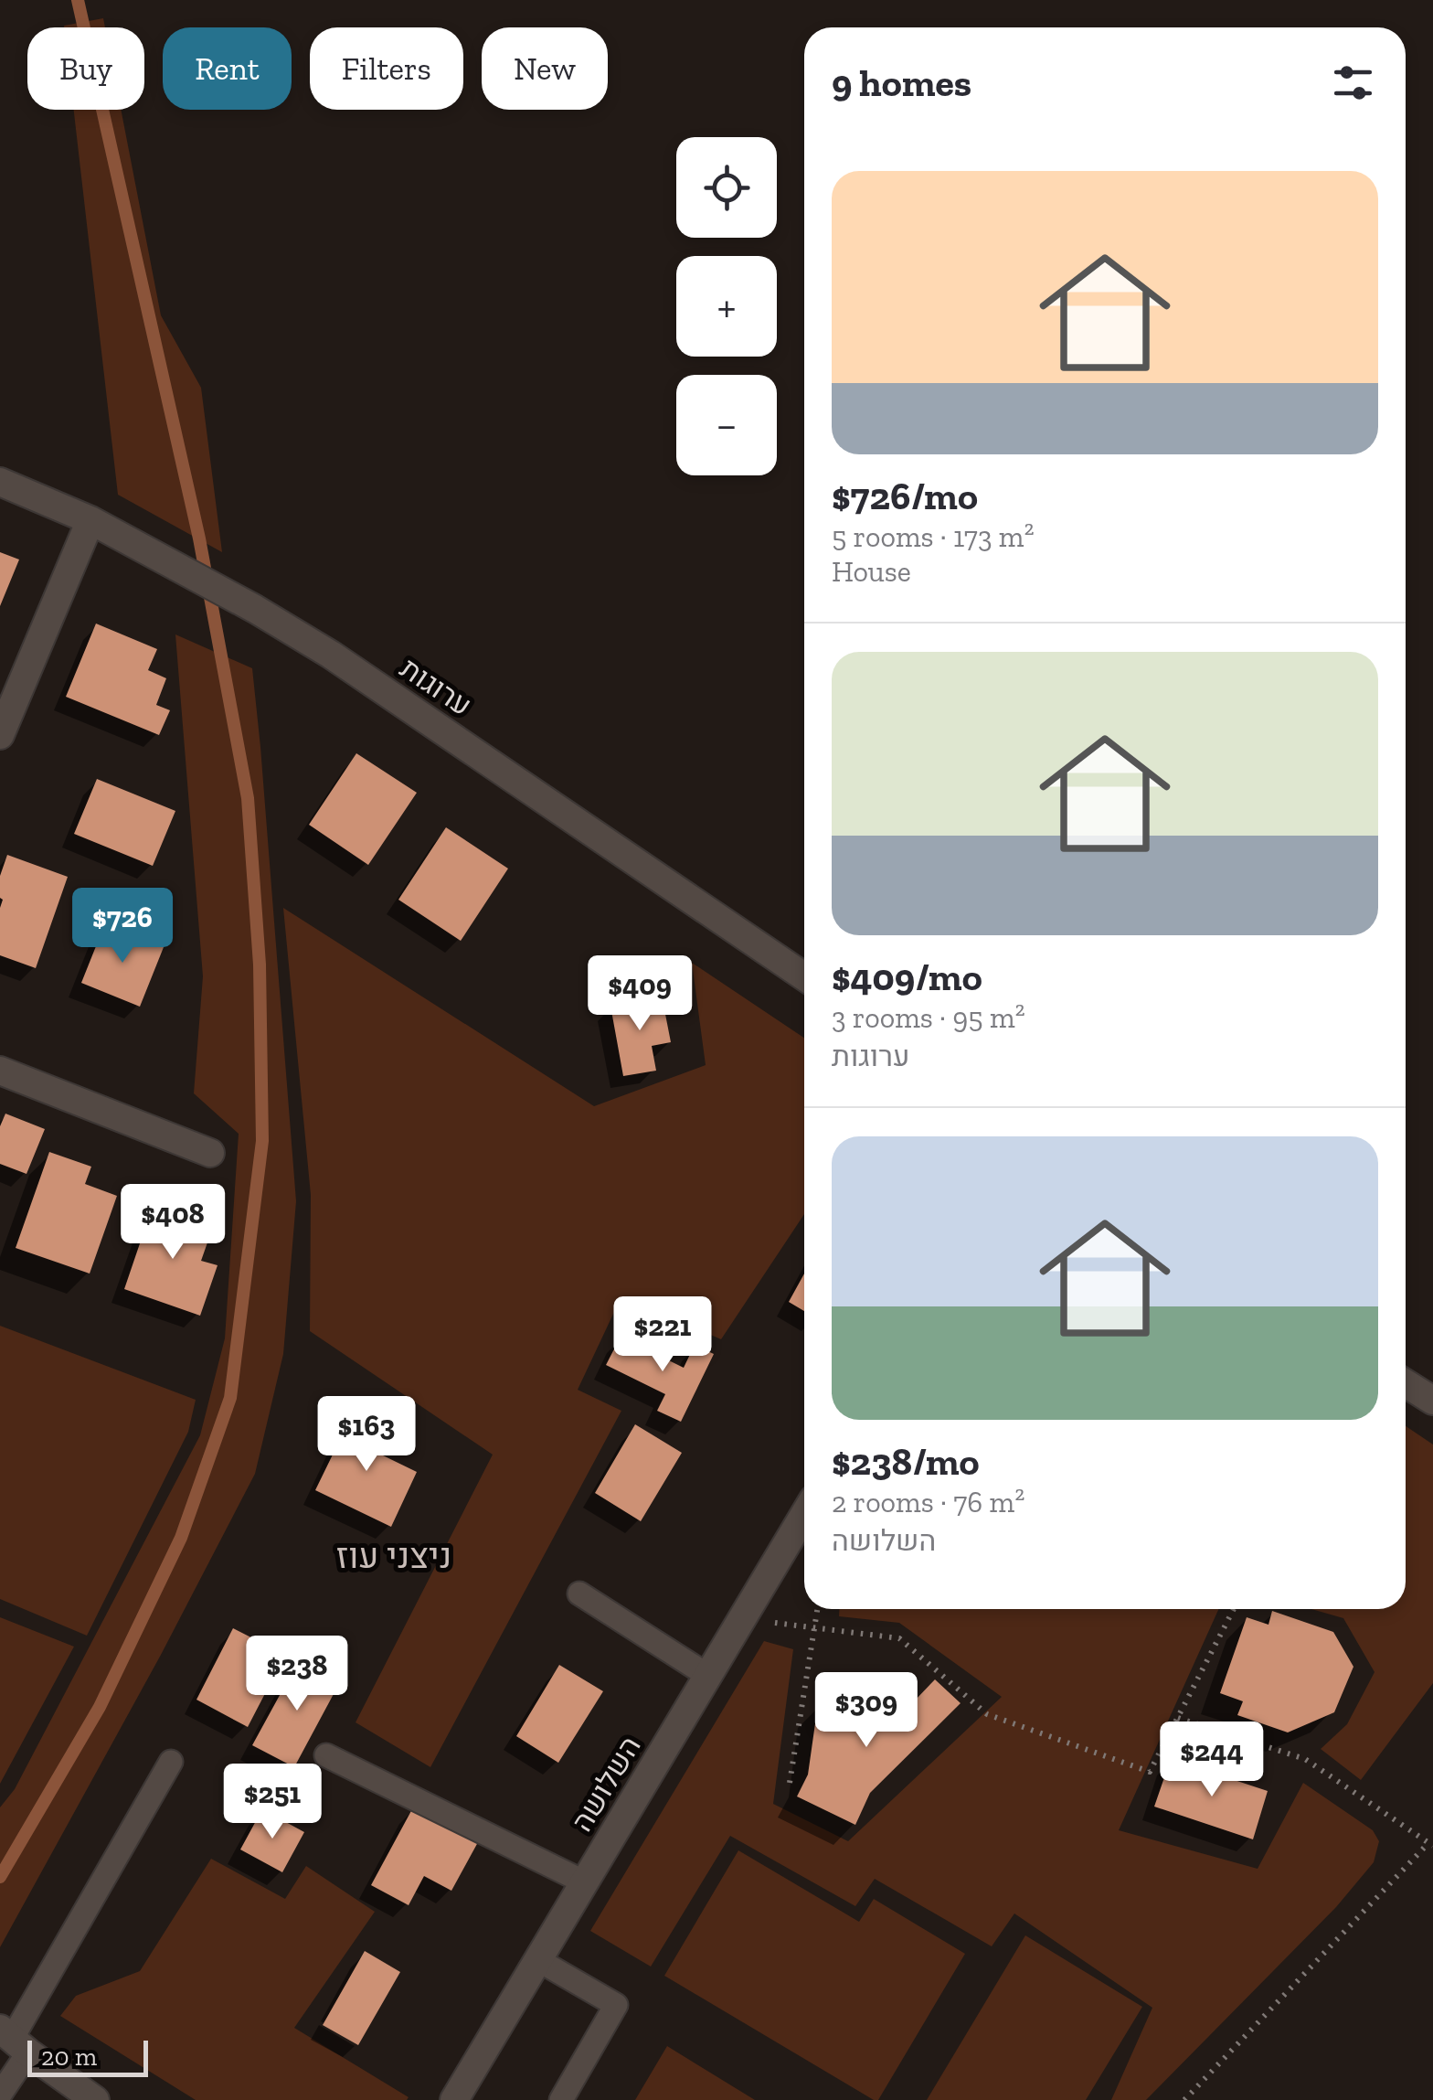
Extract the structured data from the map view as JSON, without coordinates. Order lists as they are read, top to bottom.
{
  "streets": {
    "street": ["ערוגות", "השלושה"]
  },
  "districts": ["ניצני עוז"],
  "scale_bar": "20 m",
  "page": {
    "chip": [
      "Buy",
      "Rent",
      "Filters",
      "New"
    ],
    "heading": "9 homes",
    "map_buttons": ["+", "−"],
    "list": [
      {
        "name": "$726/mo",
        "note": "5 rooms · 173 m² · House"
      },
      {
        "name": "$409/mo",
        "note": "3 rooms · 95 m² · ערוגות"
      },
      {
        "name": "$238/mo",
        "note": "2 rooms · 76 m² · השלושה"
      }
    ],
    "price": [
      "$726",
      "$409",
      "$408",
      "$221",
      "$163",
      "$238",
      "$309",
      "$244",
      "$251"
    ],
    "scale": "20 m"
  }
}
